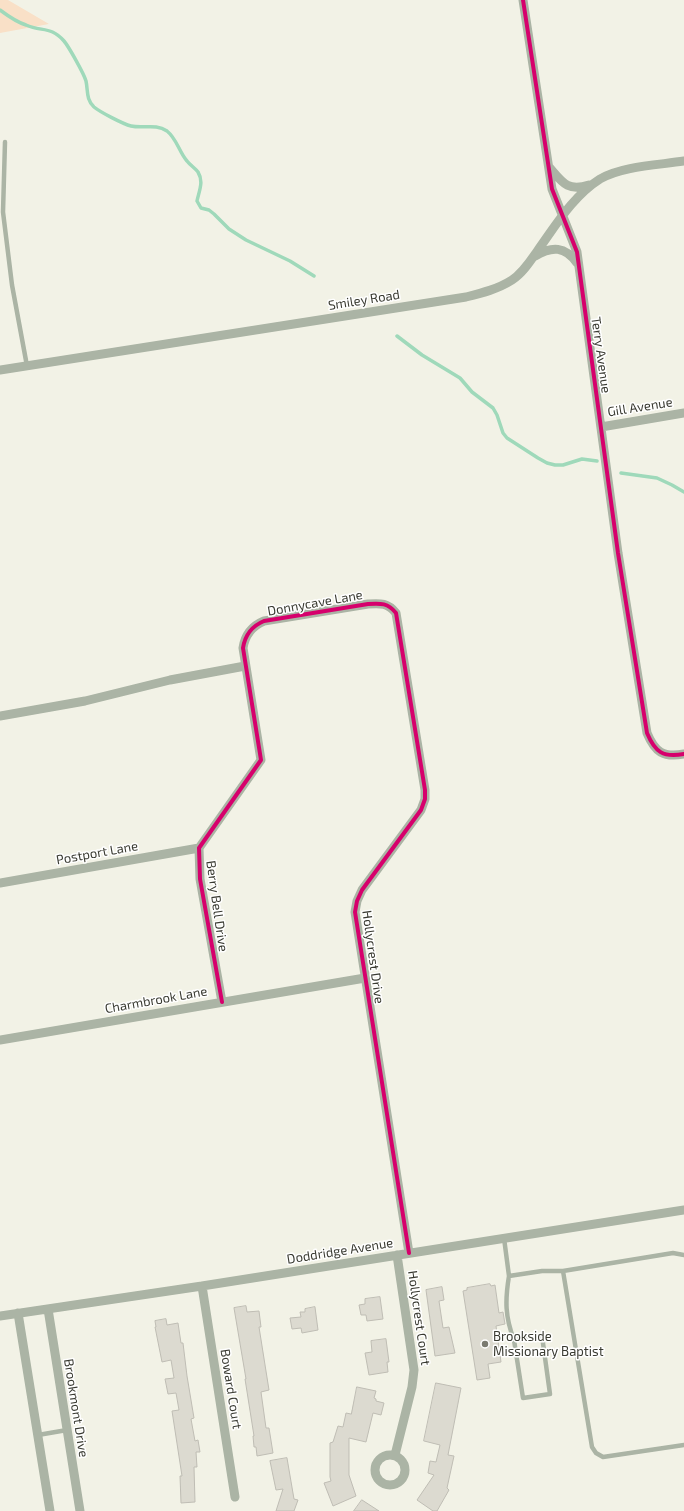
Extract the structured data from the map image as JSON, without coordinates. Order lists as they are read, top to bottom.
{
  "streets": {
    "street": [
      "Smiley Road",
      "Terry Avenue",
      "Gill Avenue",
      "Donnycave Lane",
      "Postport Lane",
      "Berry Bell Drive",
      "Hollycrest Drive",
      "Charmbrook Lane",
      "Doddridge Avenue",
      "Hollycrest Court",
      "Boward Court",
      "Brookmont Drive"
    ]
  },
  "crossings": [
    ["Smiley Road", "Terry Avenue"],
    ["Terry Avenue", "Gill Avenue"],
    ["Donnycave Lane", "Berry Bell Drive"],
    ["Donnycave Lane", "Hollycrest Drive"],
    ["Postport Lane", "Berry Bell Drive"],
    ["Berry Bell Drive", "Charmbrook Lane"],
    ["Hollycrest Drive", "Charmbrook Lane"],
    ["Hollycrest Drive", "Doddridge Avenue"],
    ["Doddridge Avenue", "Hollycrest Court"],
    ["Doddridge Avenue", "Boward Court"],
    ["Doddridge Avenue", "Brookmont Drive"]
  ],
  "places": ["Brookside Missionary Baptist"]
}
